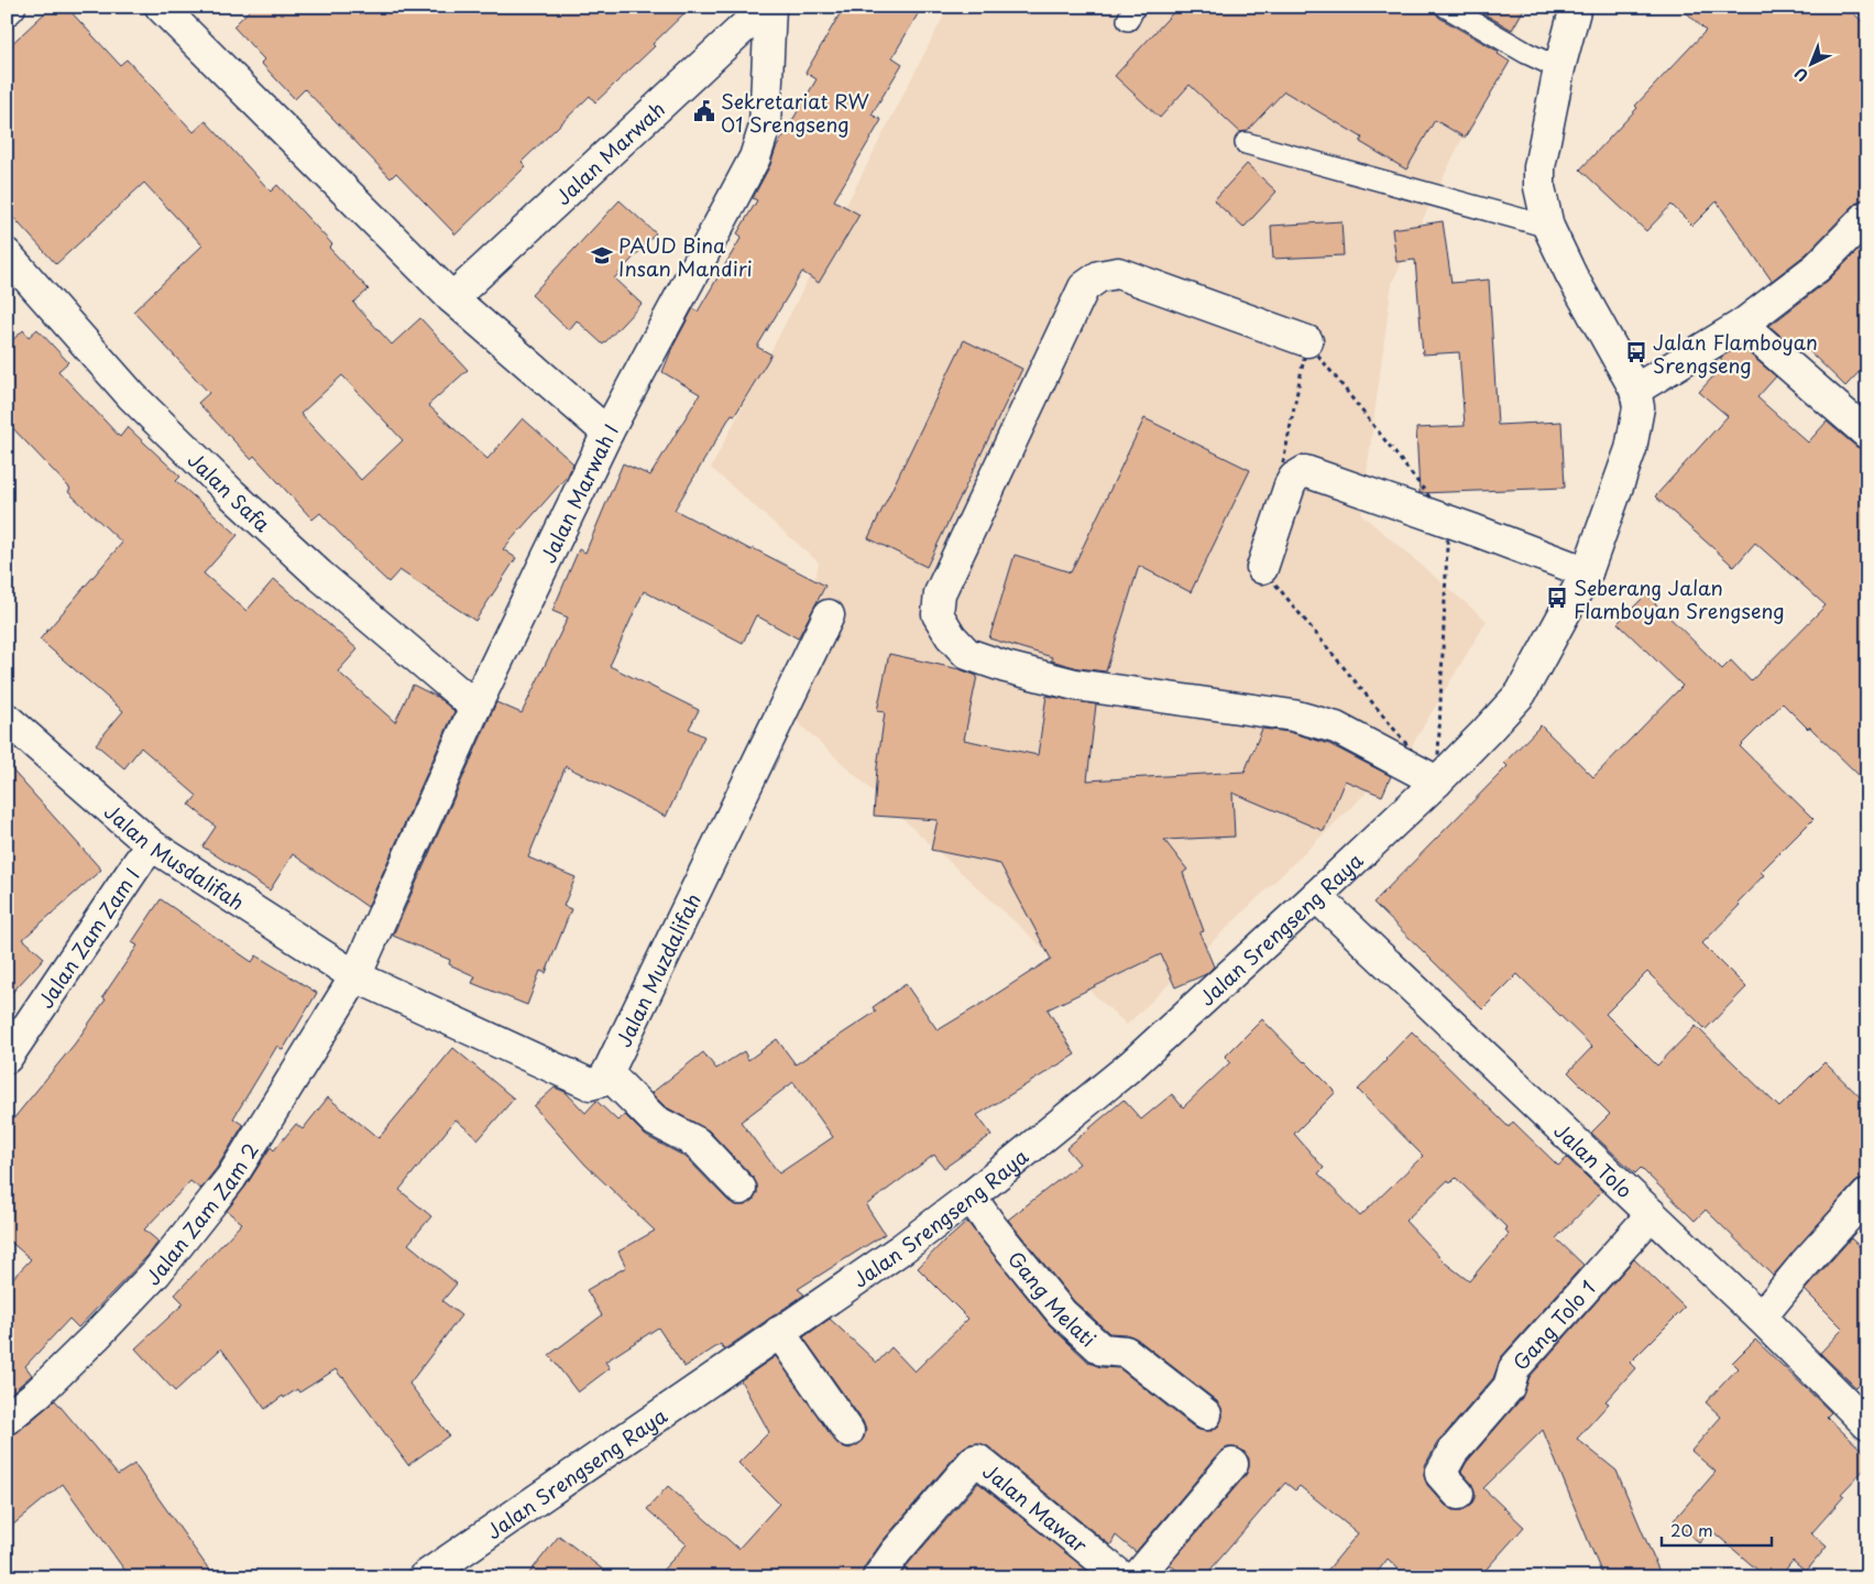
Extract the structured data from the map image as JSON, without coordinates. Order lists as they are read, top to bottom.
{
  "streets": {
    "street": [
      "Jalan Marwah",
      "Jalan Safa",
      "Jalan Marwah I",
      "Jalan Musdalifah",
      "Jalan Srengseng Raya",
      "Jalan Zam Zam I",
      "Jalan Muzdalifah",
      "Jalan Tolo",
      "Jalan Zam Zam 2",
      "Gang Melati",
      "Gang Tolo 1",
      "Jalan Mawar"
    ]
  },
  "crossings": [
    ["Jalan Safa", "Jalan Marwah I"],
    ["Jalan Marwah I", "Jalan Musdalifah"],
    ["Jalan Marwah I", "Jalan Zam Zam 2"],
    ["Jalan Musdalifah", "Jalan Zam Zam I"],
    ["Jalan Musdalifah", "Jalan Zam Zam 2"],
    ["Jalan Srengseng Raya", "Jalan Tolo"],
    ["Jalan Srengseng Raya", "Gang Melati"],
    ["Jalan Tolo", "Gang Tolo 1"]
  ],
  "places": {
    "public building": ["Sekretariat RW 01 Srengseng"],
    "school or university": ["PAUD Bina Insan Mandiri"],
    "bus stop": ["Jalan Flamboyan Srengseng", "Seberang Jalan Flamboyan Srengseng"]
  },
  "scale_bar": "20 m",
  "north": "bottom left"
}
